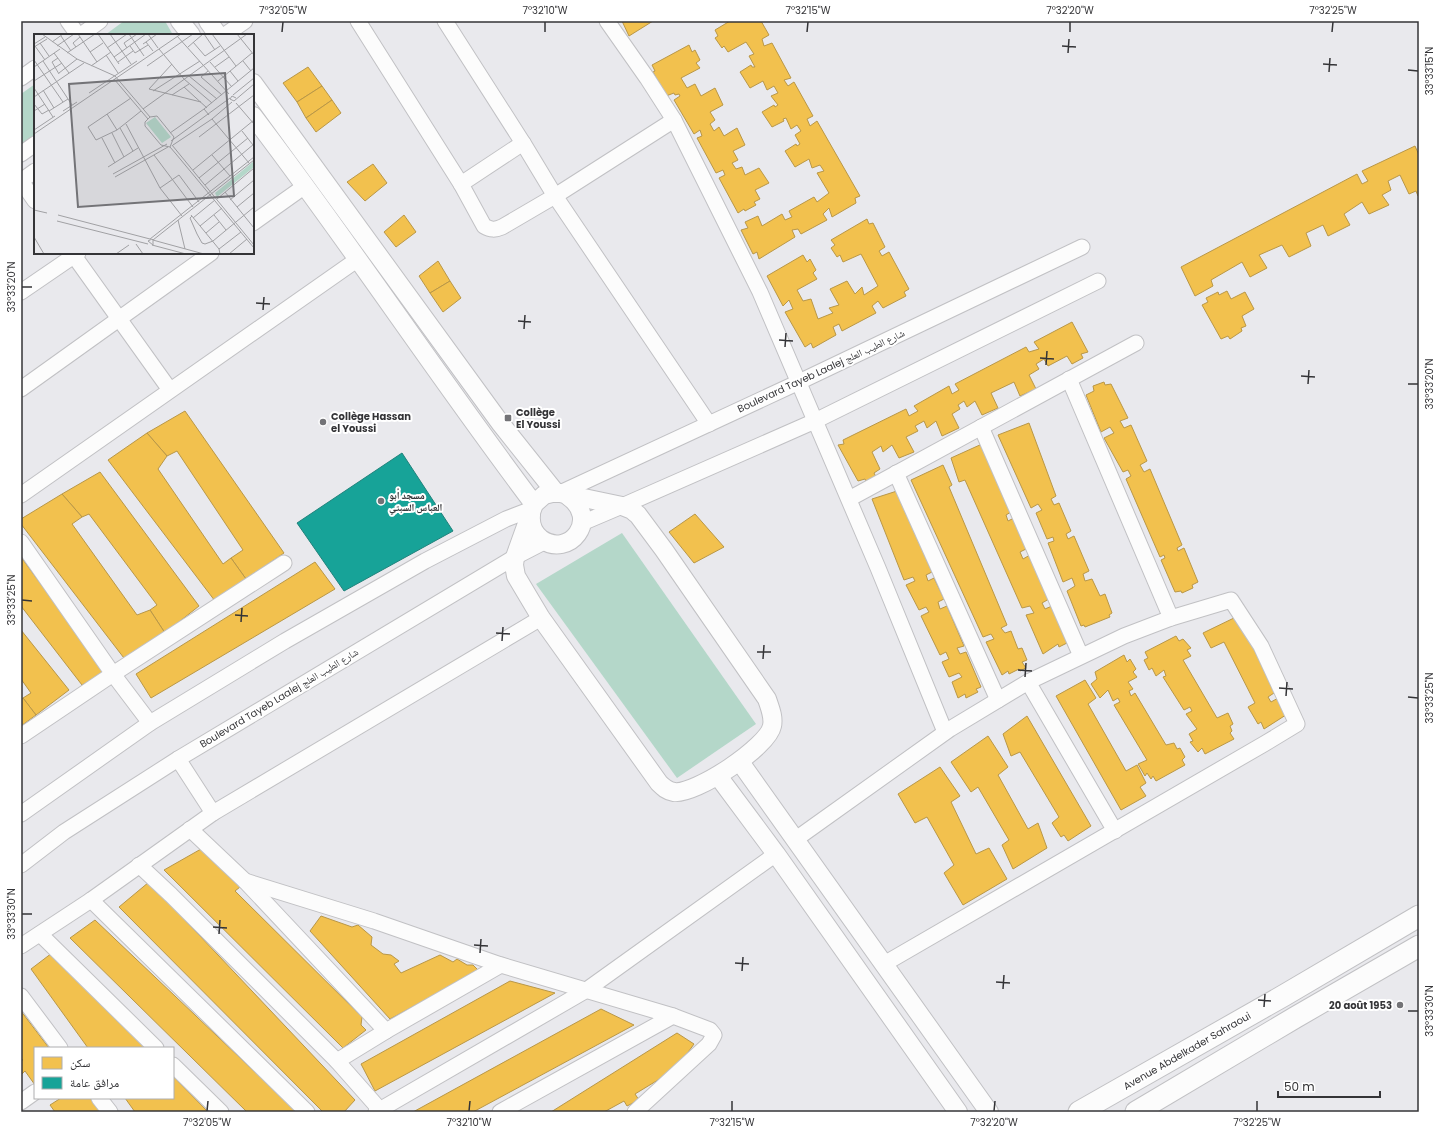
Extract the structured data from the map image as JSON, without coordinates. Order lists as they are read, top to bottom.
{
  "streets": {
    "main road": ["Avenue Abdelkader Sahraoui"],
    "street": ["Boulevard Tayeb Laalej شارع الطيب العلج"]
  },
  "places": {
    "transit": ["Collège El Youssi"],
    "other": ["Collège Hassan el Youssi", "مسجد أبو العباس السبتي", "20 août 1953"]
  },
  "legend": ["سكن", "مرافق عامة"],
  "scale_bar": "50 m",
  "coordinates": [
    "7°32'05\"W",
    "7°32'10\"W",
    "7°32'15\"W",
    "7°32'20\"W",
    "7°32'25\"W",
    "33°33'15\"N",
    "33°33'20\"N",
    "33°33'25\"N",
    "33°33'30\"N"
  ]
}
